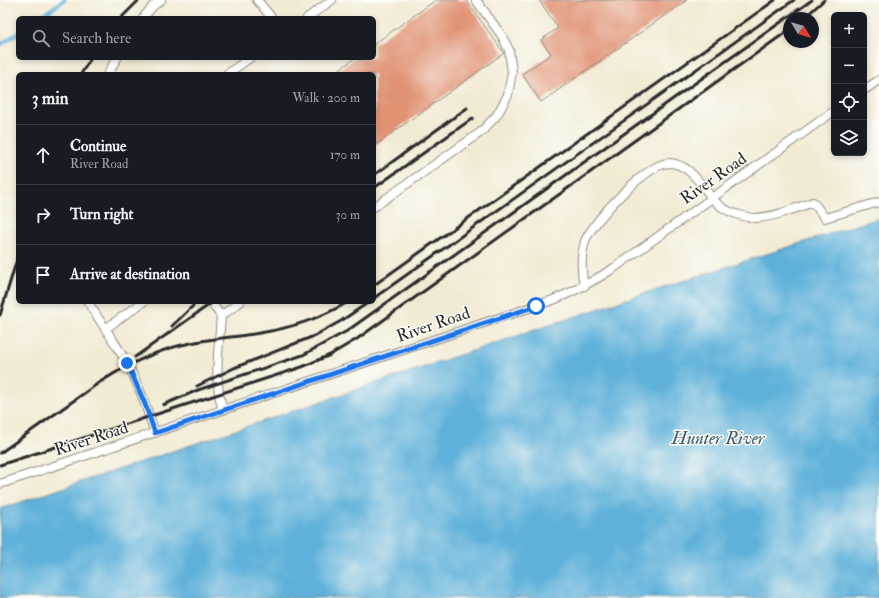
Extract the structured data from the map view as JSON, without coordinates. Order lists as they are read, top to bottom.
{
  "streets": {
    "lane": ["River Road"]
  },
  "water": ["Hunter River"],
  "north": "bottom right",
  "page": {
    "map_buttons": ["+", "−"],
    "search": "Search here",
    "heading": ["3 min", "Walk · 200 m"],
    "list": [
      ["Continue", "River Road", "170 m"],
      ["Turn right", "30 m"],
      "Arrive at destination"
    ]
  }
}
